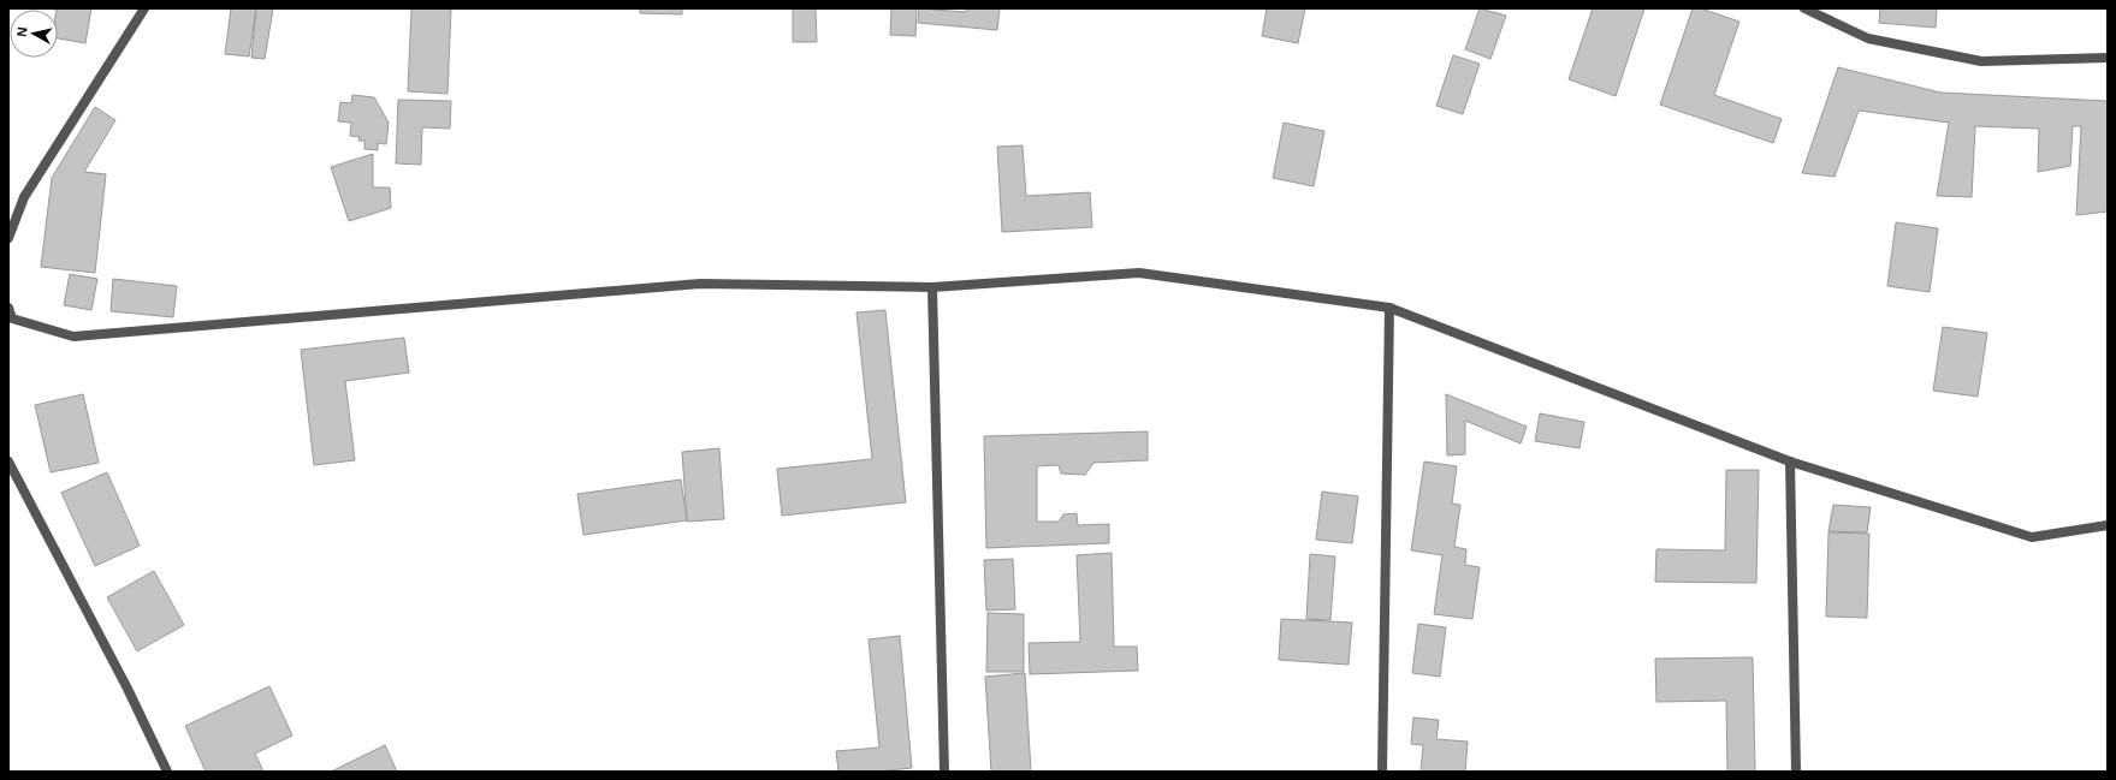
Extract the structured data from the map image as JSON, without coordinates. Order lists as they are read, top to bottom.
{
  "north": "left"
}
